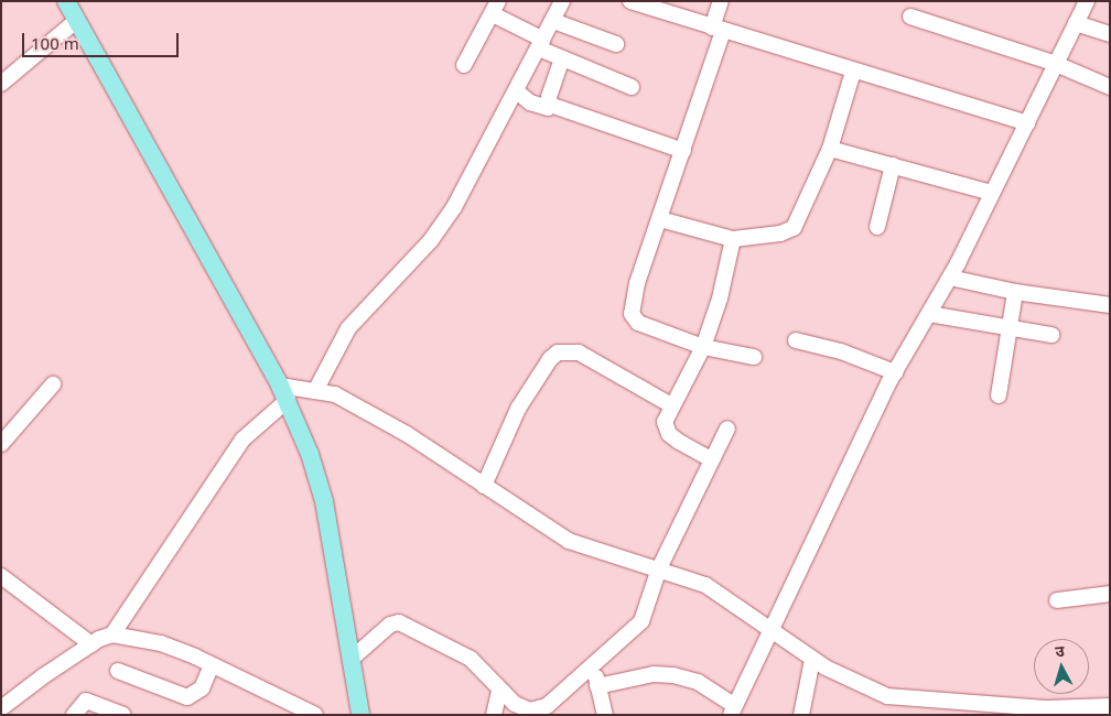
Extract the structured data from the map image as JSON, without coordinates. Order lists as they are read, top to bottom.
{
  "scale_bar": "100 m",
  "north": "top"
}
